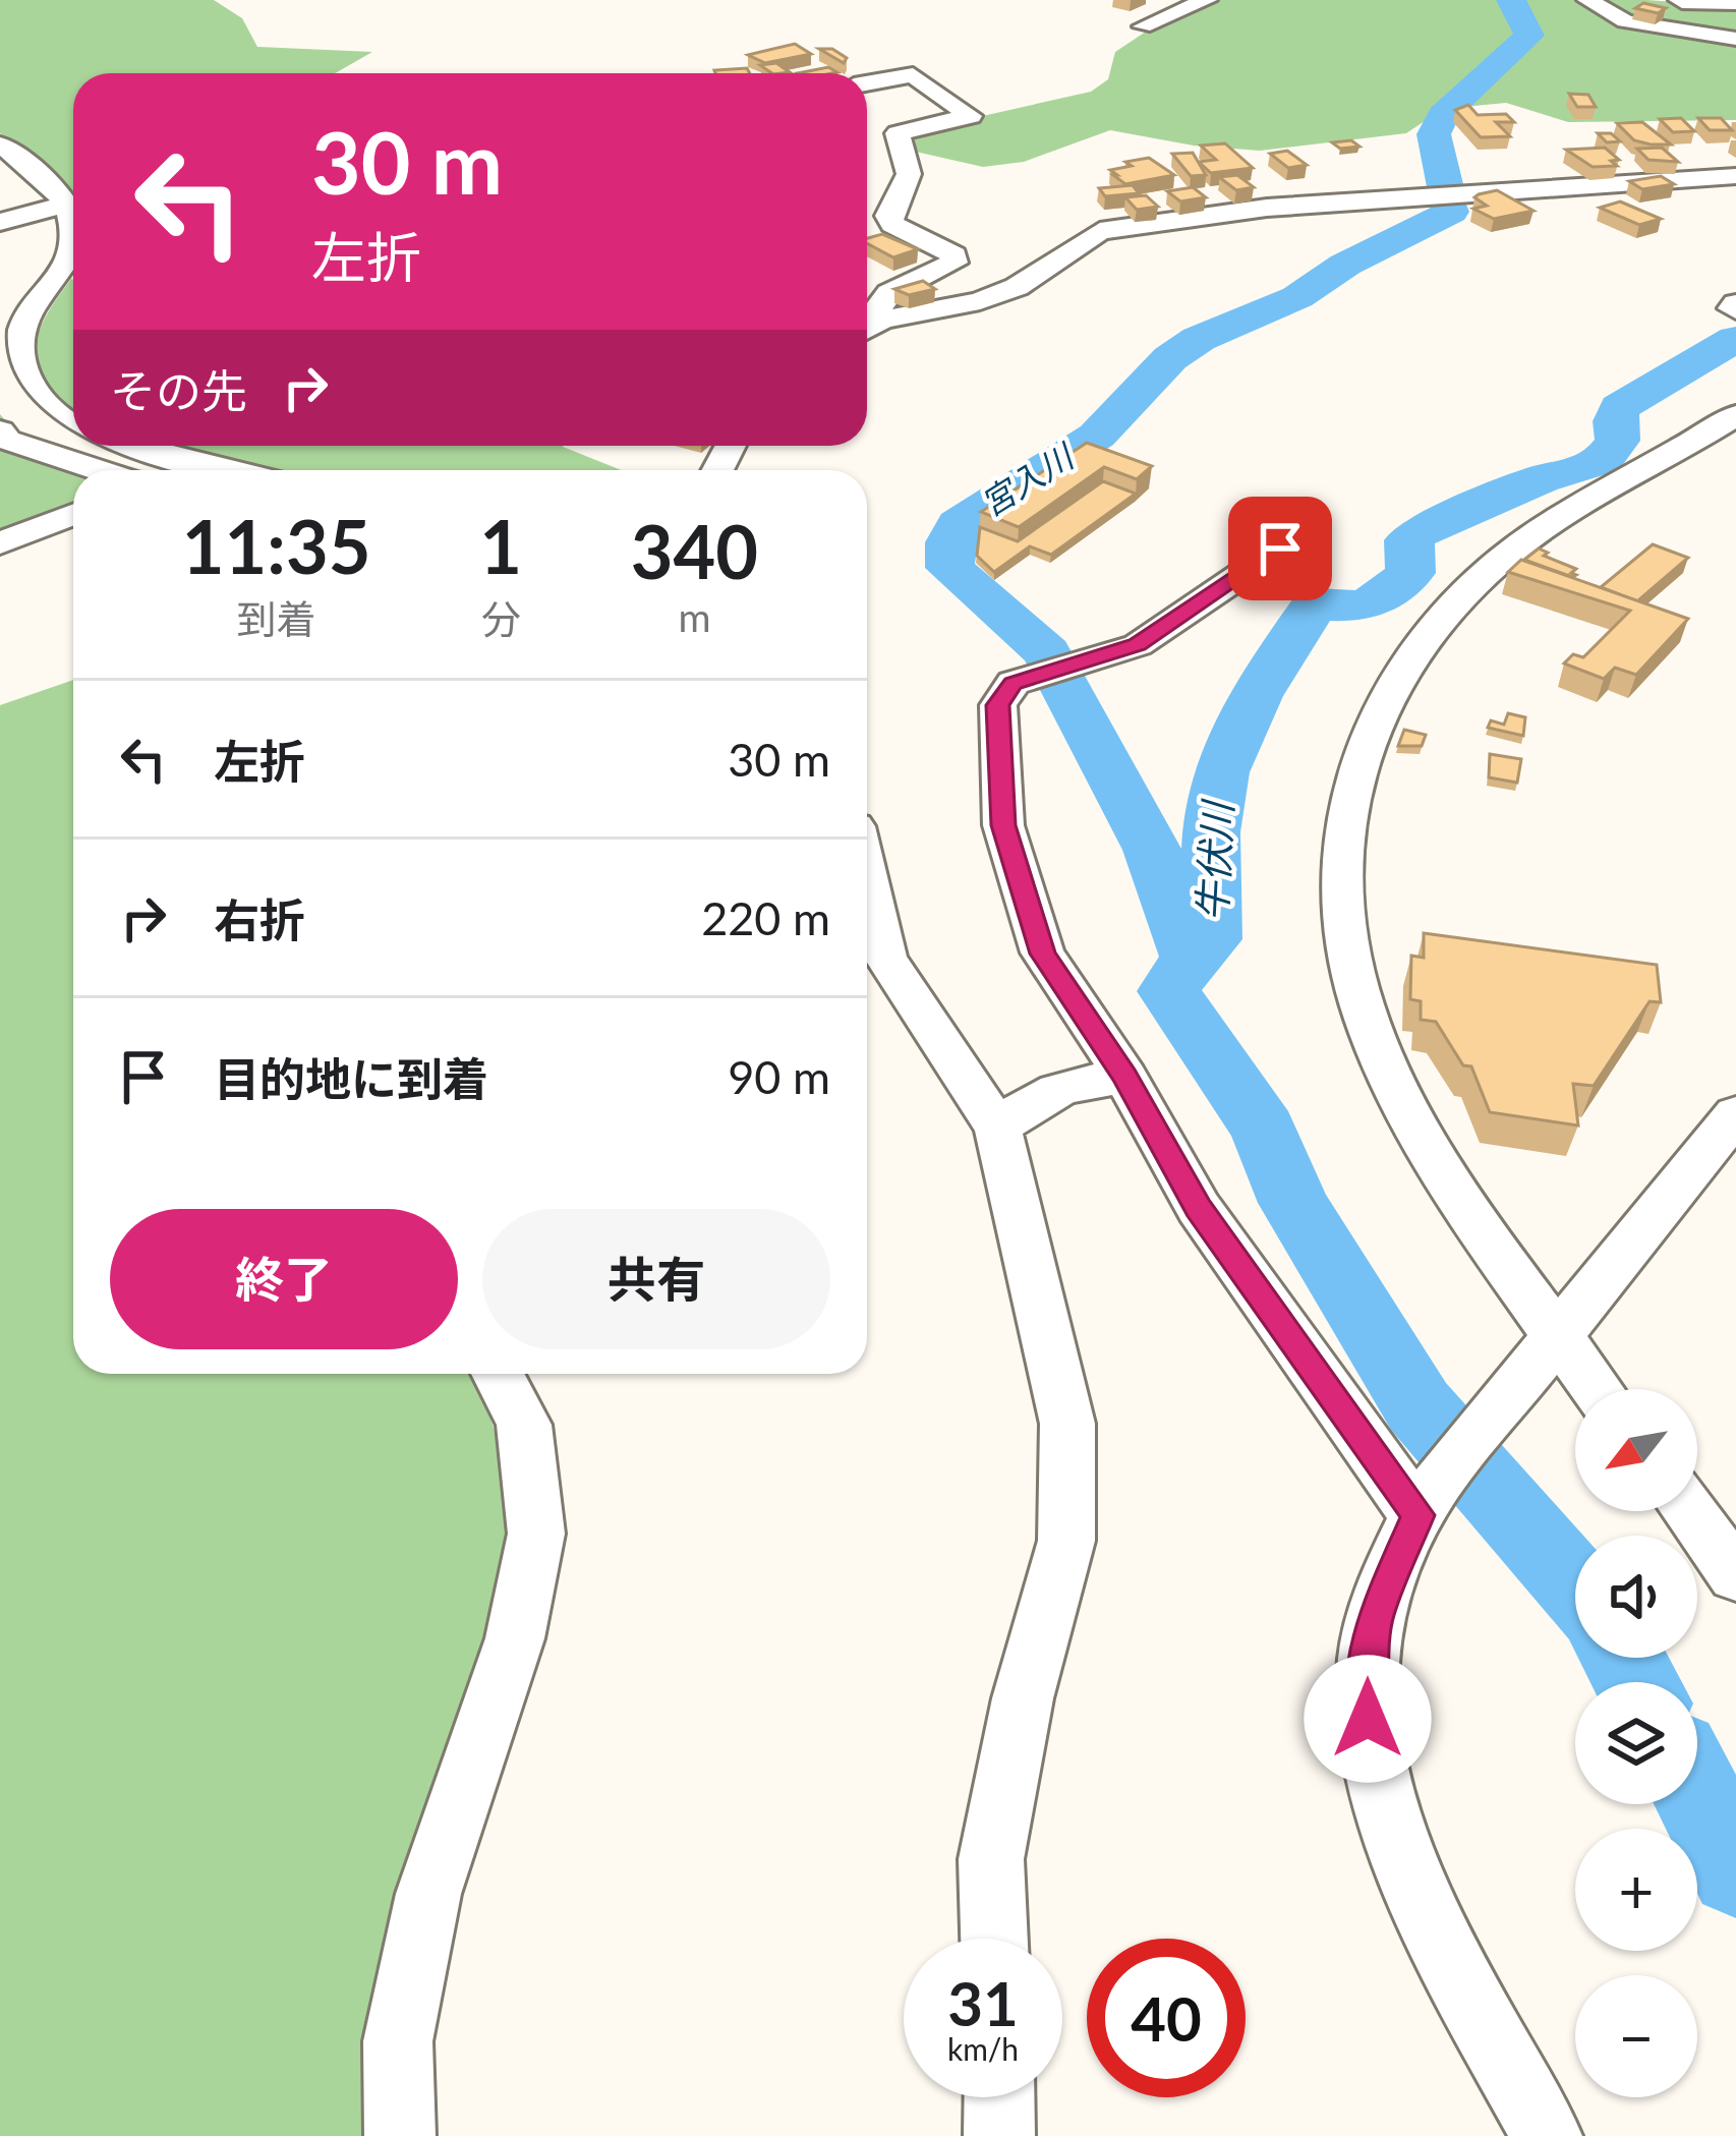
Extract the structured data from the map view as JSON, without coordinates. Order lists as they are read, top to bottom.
{
  "water": ["宮入川", "牛伏川"],
  "north": "bottom left",
  "page": {
    "turn": ["30 m", "左折"],
    "then": "その先",
    "eta": [
      "11:35",
      "到着",
      "1",
      "分",
      "340",
      "m"
    ],
    "list": [
      {
        "name": "左折",
        "value": "30 m"
      },
      {
        "name": "右折",
        "value": "220 m"
      },
      {
        "name": "目的地に到着",
        "value": "90 m"
      }
    ],
    "buttons": ["終了", "共有"],
    "map_buttons": ["+", "−"],
    "speed": "31 km/h",
    "limit": "40"
  }
}
